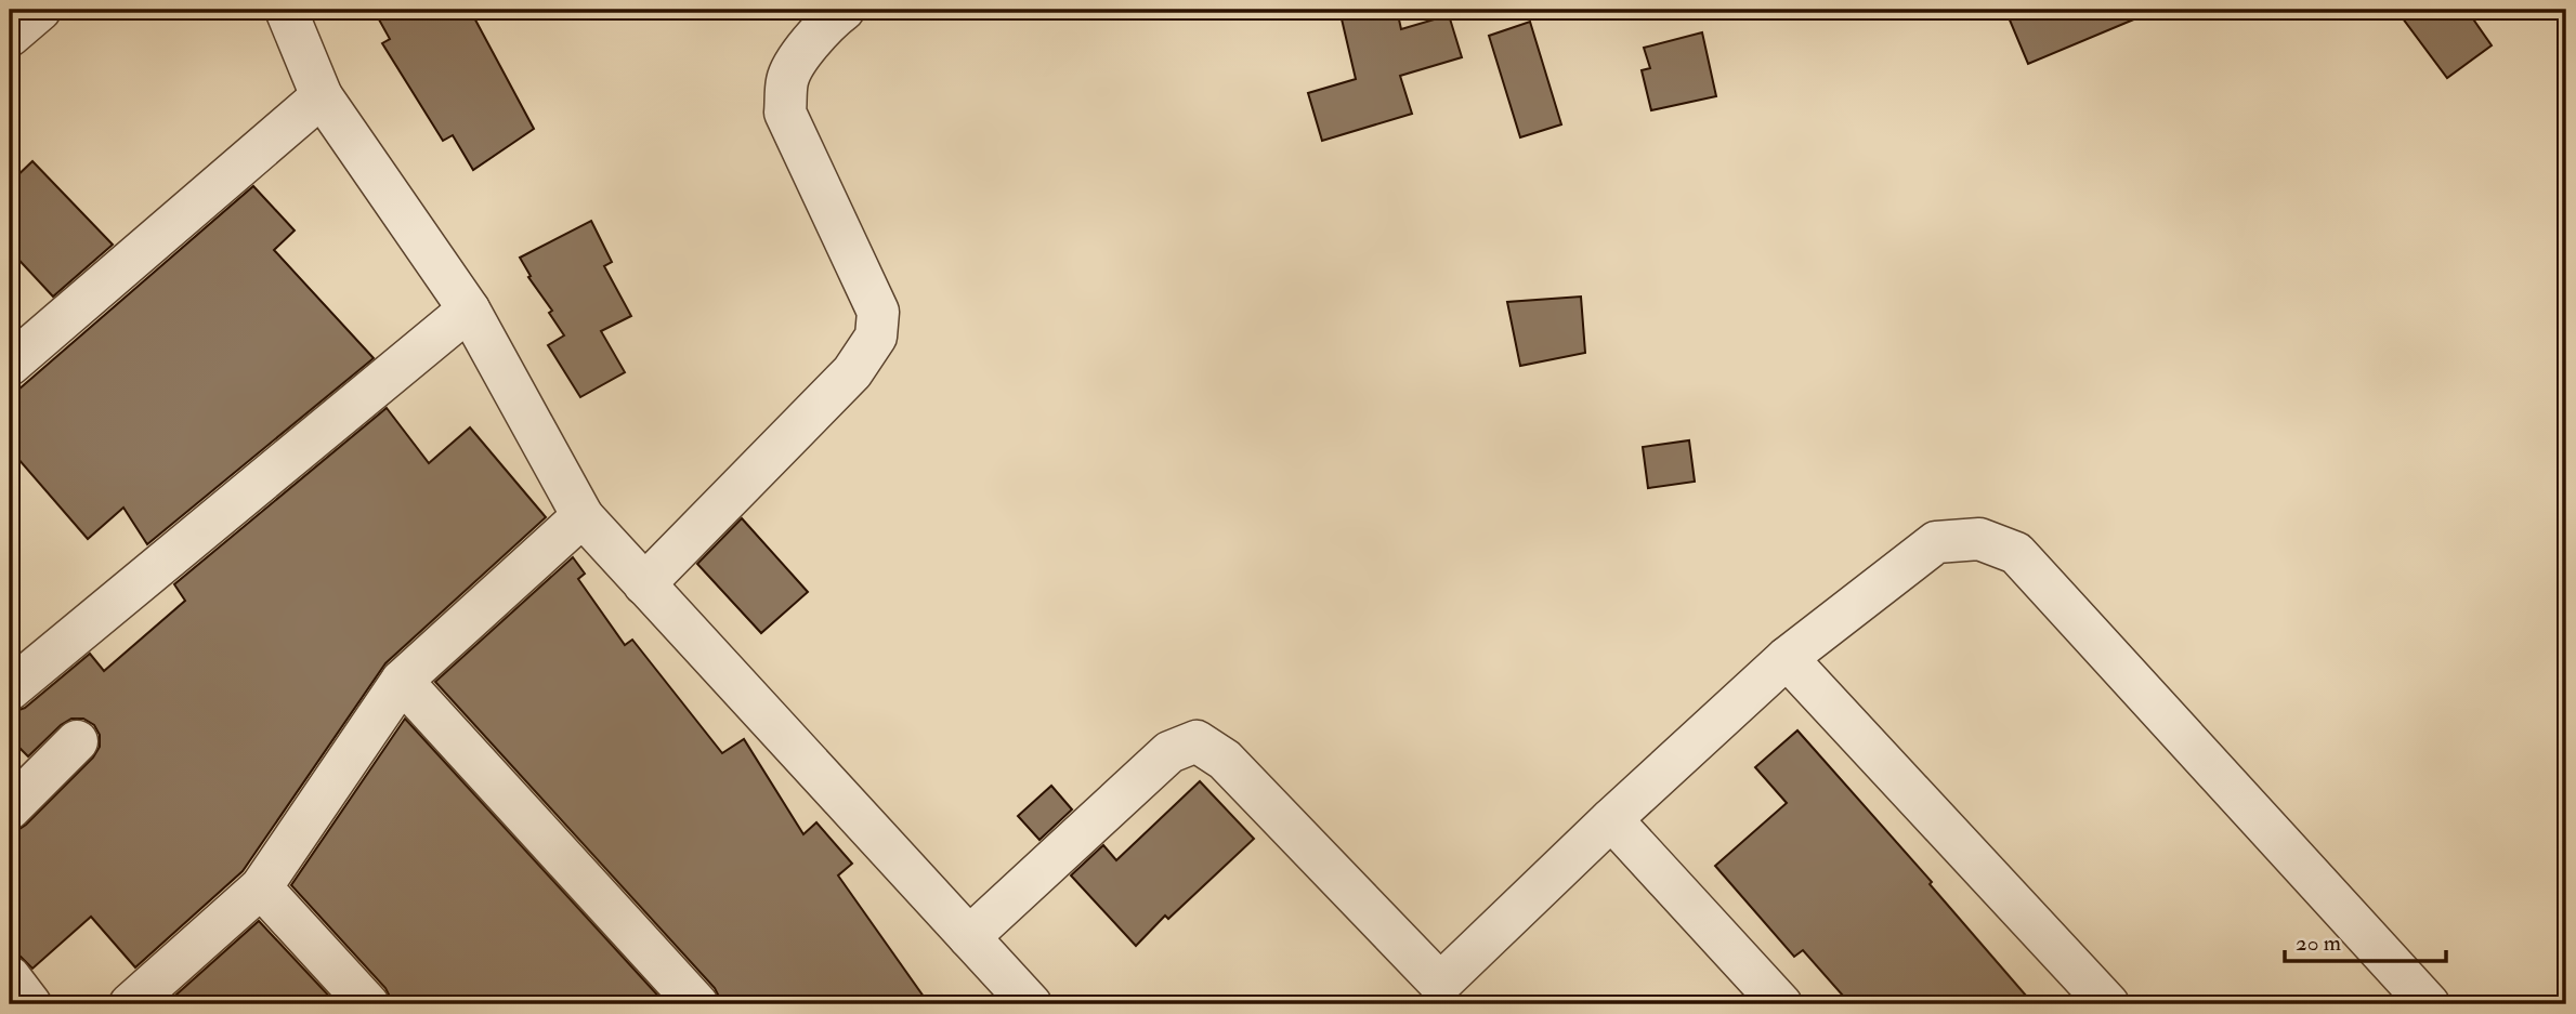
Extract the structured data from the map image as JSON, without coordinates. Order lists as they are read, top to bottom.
{
  "scale_bar": "20 m"
}
